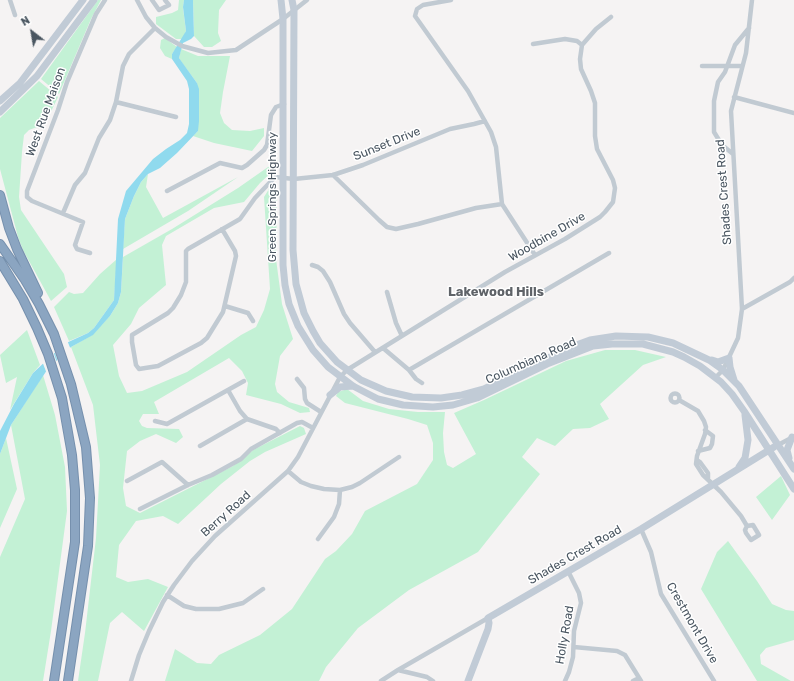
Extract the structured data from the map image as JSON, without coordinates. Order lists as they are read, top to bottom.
{
  "streets": {
    "main road": ["Shades Crest Road", "Green Springs Highway", "Columbiana Road"],
    "street": [
      "West Rue Maison",
      "Sunset Drive",
      "Woodbine Drive",
      "Berry Road",
      "Crestmont Drive",
      "Holly Road"
    ]
  },
  "crossings": [
    ["Sunset Drive", "Green Springs Highway"],
    ["Shades Crest Road", "Columbiana Road"],
    ["Shades Crest Road", "Crestmont Drive"],
    ["Shades Crest Road", "Holly Road"],
    ["Green Springs Highway", "Woodbine Drive"],
    ["Green Springs Highway", "Columbiana Road"],
    ["Green Springs Highway", "Berry Road"],
    ["Woodbine Drive", "Columbiana Road"],
    ["Woodbine Drive", "Berry Road"],
    ["Columbiana Road", "Berry Road"]
  ],
  "districts": ["Lakewood Hills"],
  "north": "top left"
}
